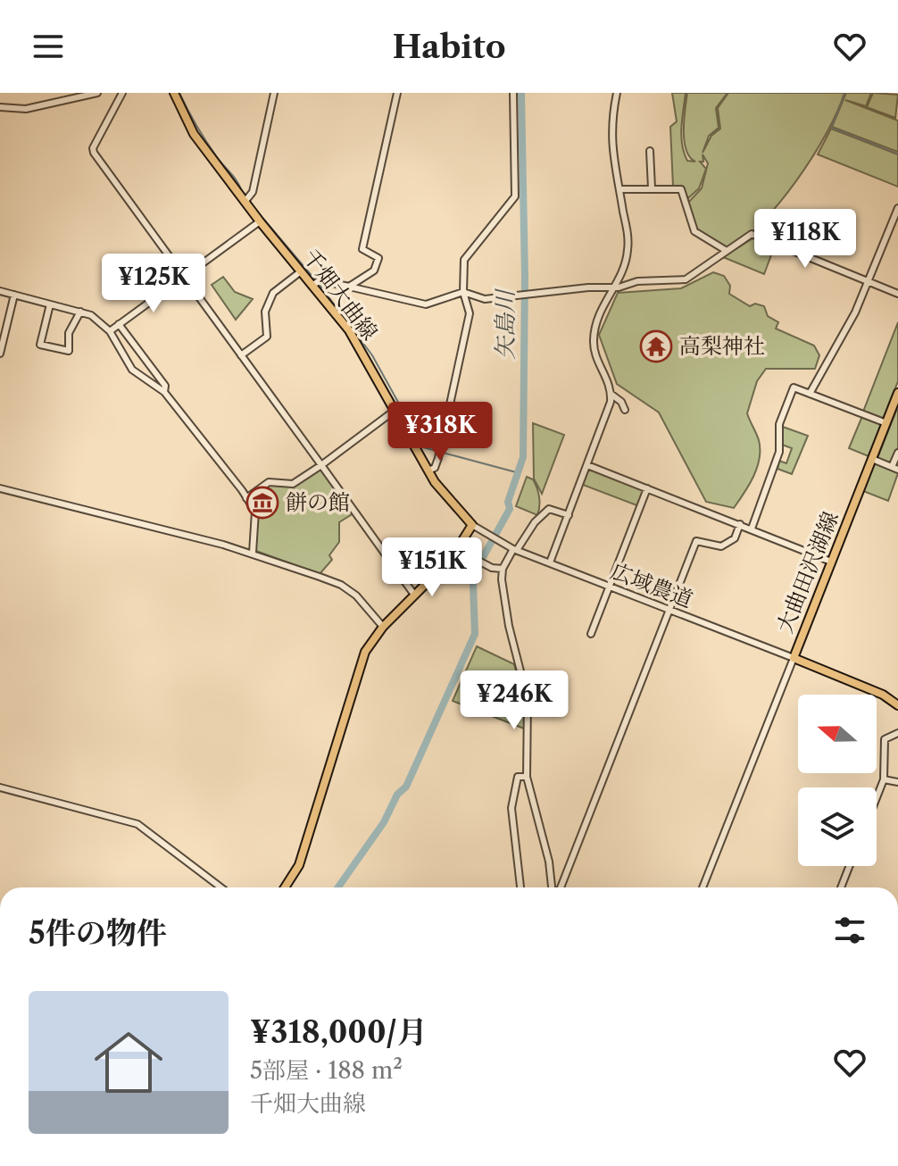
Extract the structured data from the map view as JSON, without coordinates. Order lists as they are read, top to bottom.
{
  "streets": {
    "main road": ["千畑大曲線", "大曲田沢湖線"],
    "street": ["広域農道"]
  },
  "crossings": [
    ["千畑大曲線", "広域農道"],
    ["大曲田沢湖線", "広域農道"]
  ],
  "water": ["矢島川"],
  "places": {
    "temple": ["高梨神社"],
    "museum": ["餅の館"]
  },
  "north": "left",
  "page": {
    "header": "Habito",
    "price": [
      "¥118K",
      "¥125K",
      "¥318K",
      "¥151K",
      "¥246K"
    ],
    "heading": "5件の物件",
    "list": [
      {
        "name": "¥318,000/月",
        "note": "5部屋 · 188 m² · 千畑大曲線"
      }
    ]
  }
}
